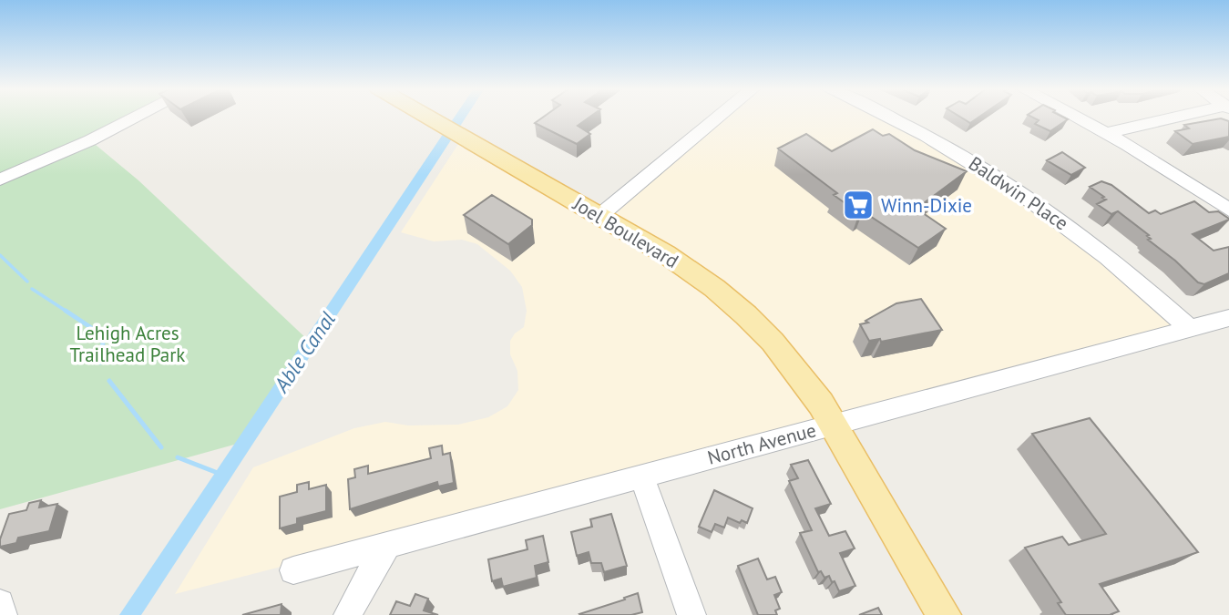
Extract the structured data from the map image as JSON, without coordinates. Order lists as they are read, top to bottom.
{
  "streets": {
    "main road": ["Joel Boulevard"],
    "street": ["Baldwin Place", "North Avenue"]
  },
  "crossings": [
    ["Baldwin Place", "North Avenue"],
    ["Joel Boulevard", "North Avenue"]
  ],
  "water": ["Able Canal"],
  "parks": ["Lehigh Acres Trailhead Park"],
  "places": {
    "supermarket": ["Winn-Dixie"]
  }
}
